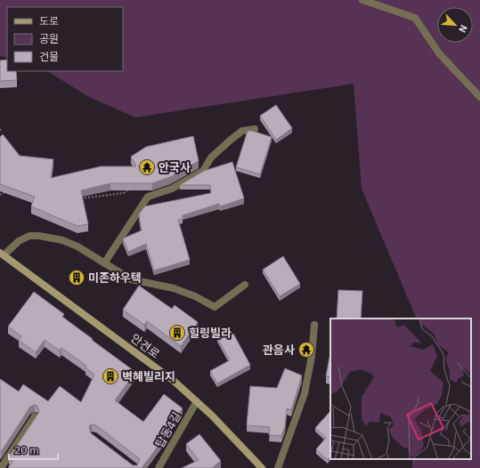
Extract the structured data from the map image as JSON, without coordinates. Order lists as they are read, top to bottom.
{
  "streets": {
    "street": ["안견로", "탑동4길"]
  },
  "crossings": [
    ["안견로", "탑동4길"]
  ],
  "places": {
    "temple": ["안국사", "관음사"],
    "building": ["미존하우텍", "힐링빌라", "벽혜빌리지"]
  },
  "legend": ["도로", "공원", "건물"],
  "scale_bar": "20 m",
  "north": "bottom right"
}
